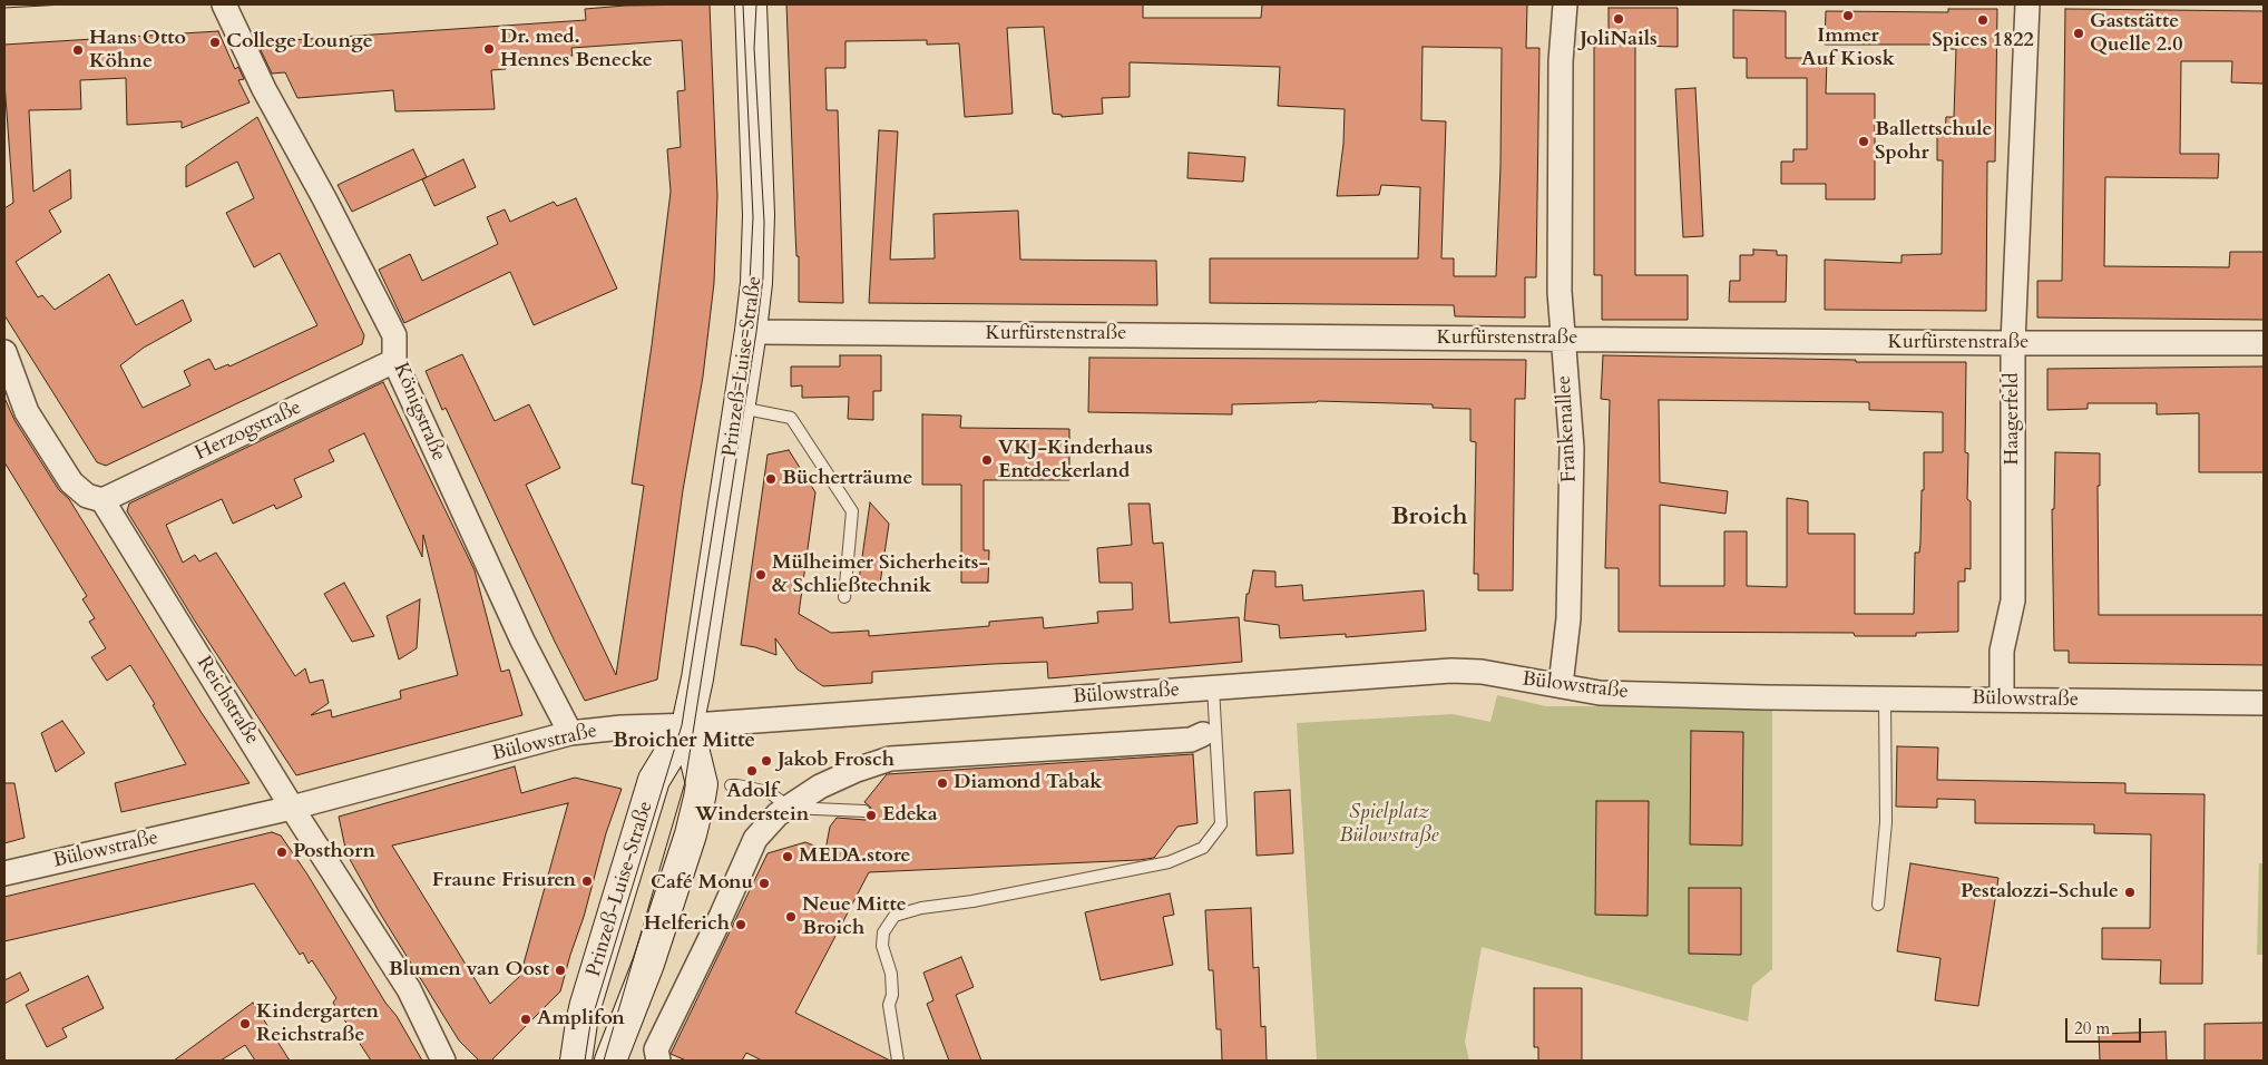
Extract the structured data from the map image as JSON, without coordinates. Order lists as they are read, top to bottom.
{
  "streets": {
    "main road": ["Prinzeß-Luise-Straße"],
    "street": [
      "Kurfürstenstraße",
      "Königstraße",
      "Haagerfeld",
      "Frankenallee",
      "Herzogstraße",
      "Bülowstraße",
      "Reichstraße"
    ]
  },
  "crossings": [
    ["Kurfürstenstraße", "Prinzeß-Luise-Straße"],
    ["Kurfürstenstraße", "Haagerfeld"],
    ["Kurfürstenstraße", "Frankenallee"],
    ["Prinzeß-Luise-Straße", "Bülowstraße"],
    ["Königstraße", "Herzogstraße"],
    ["Königstraße", "Bülowstraße"],
    ["Haagerfeld", "Bülowstraße"],
    ["Frankenallee", "Bülowstraße"],
    ["Herzogstraße", "Reichstraße"],
    ["Bülowstraße", "Reichstraße"]
  ],
  "districts": ["Broich", "Broicher Mitte"],
  "parks": ["Spielplatz Bülowstraße"],
  "places": [
    "Immer Auf Kiosk",
    "JoliNails",
    "Spices 1822",
    "Gaststätte Quelle 2.0",
    "College Lounge",
    "Dr. med. Hennes Benecke",
    "Hans Otto Köhne",
    "Ballettschule Spohr",
    "VKJ-Kinderhaus Entdeckerland",
    "Bücherträume",
    "Mülheimer Sicherheits- & Schließtechnik",
    "Jakob Frosch",
    "Adolf Winderstein",
    "Diamond Tabak",
    "Edeka",
    "Posthorn",
    "MEDA.store",
    "Fraune Frisuren",
    "Café Monu",
    "Pestalozzi-Schule",
    "Neue Mitte Broich",
    "Helferich",
    "Blumen van Oost",
    "Amplifon",
    "Kindergarten Reichstraße"
  ],
  "scale_bar": "20 m"
}
